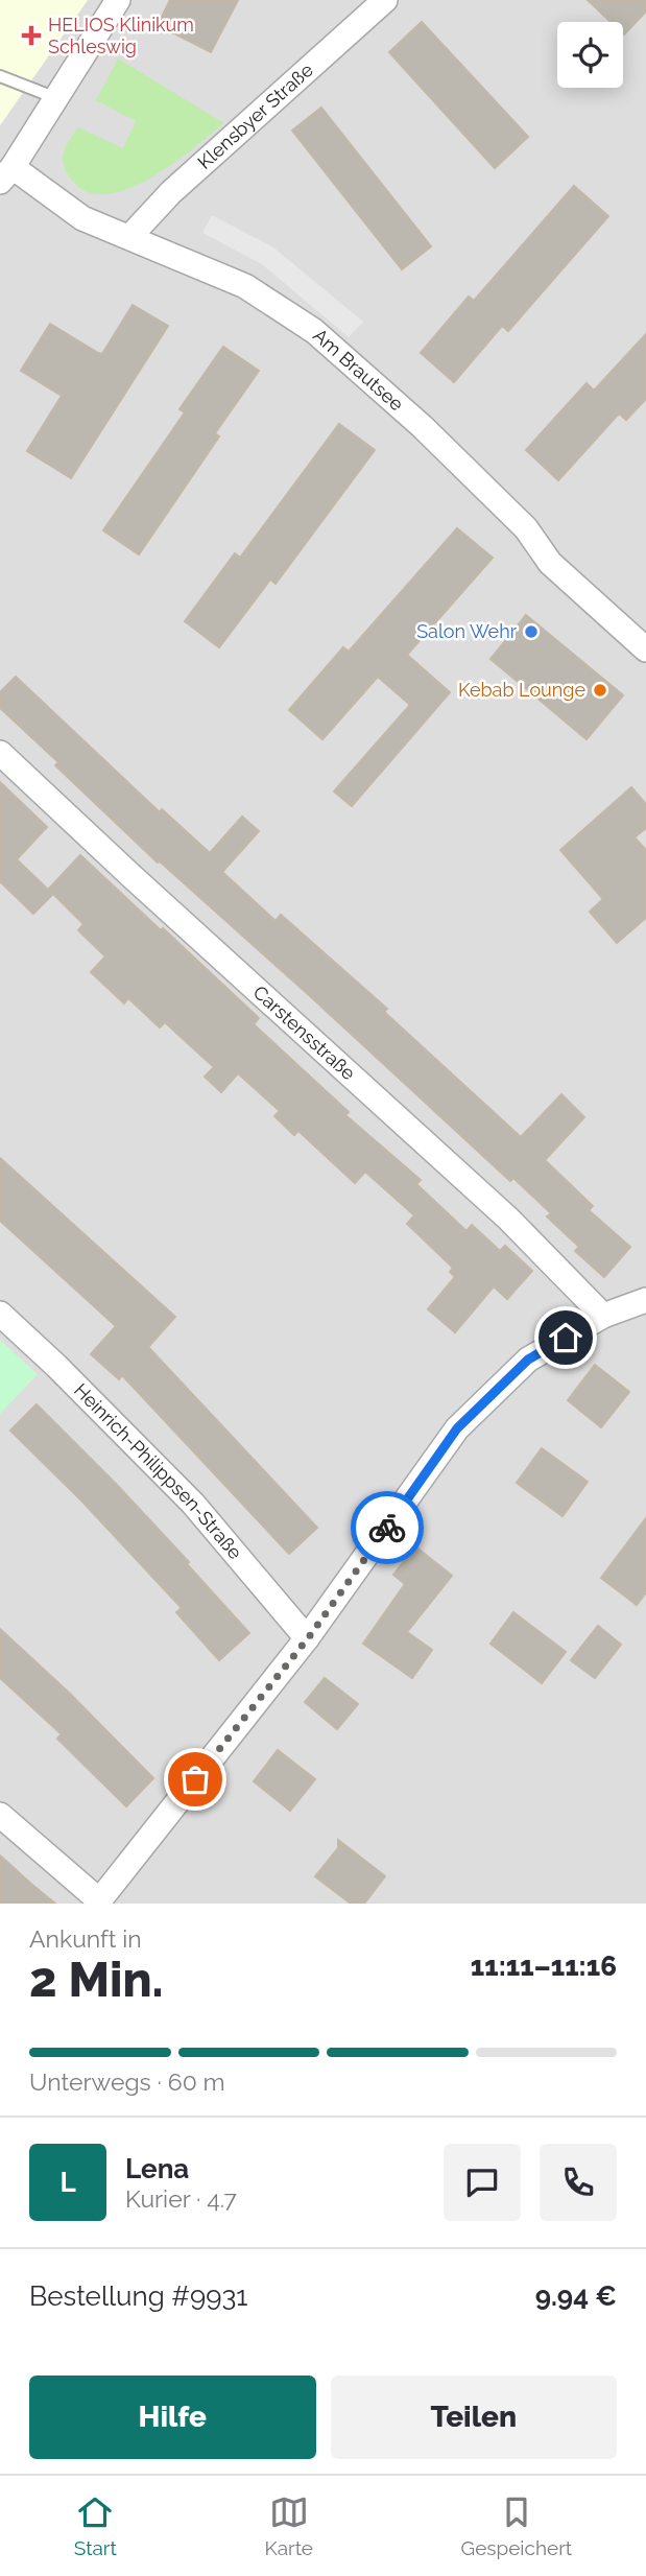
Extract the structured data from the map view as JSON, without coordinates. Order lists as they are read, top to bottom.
{
  "streets": {
    "street": [
      "Klensbyer Straße",
      "Am Brautsee",
      "Carstensstraße",
      "Heinrich-Philippsen-Straße"
    ]
  },
  "crossings": [
    ["Klensbyer Straße", "Am Brautsee"]
  ],
  "places": {
    "health": ["HELIOS Klinikum Schleswig"],
    "other": ["Salon Wehr", "Kebab Lounge"]
  },
  "page": {
    "heading": ["2 Min.", "Ankunft in", "11:11–11:16"],
    "panel": [
      "Lena",
      "Kurier · 4.7",
      "Bestellung #9931",
      "9.94 €"
    ],
    "bar": "Unterwegs · 60 m",
    "round": "L",
    "buttons": ["Hilfe", "Teilen"],
    "tabs": ["Start", "Karte", "Gespeichert"]
  }
}
